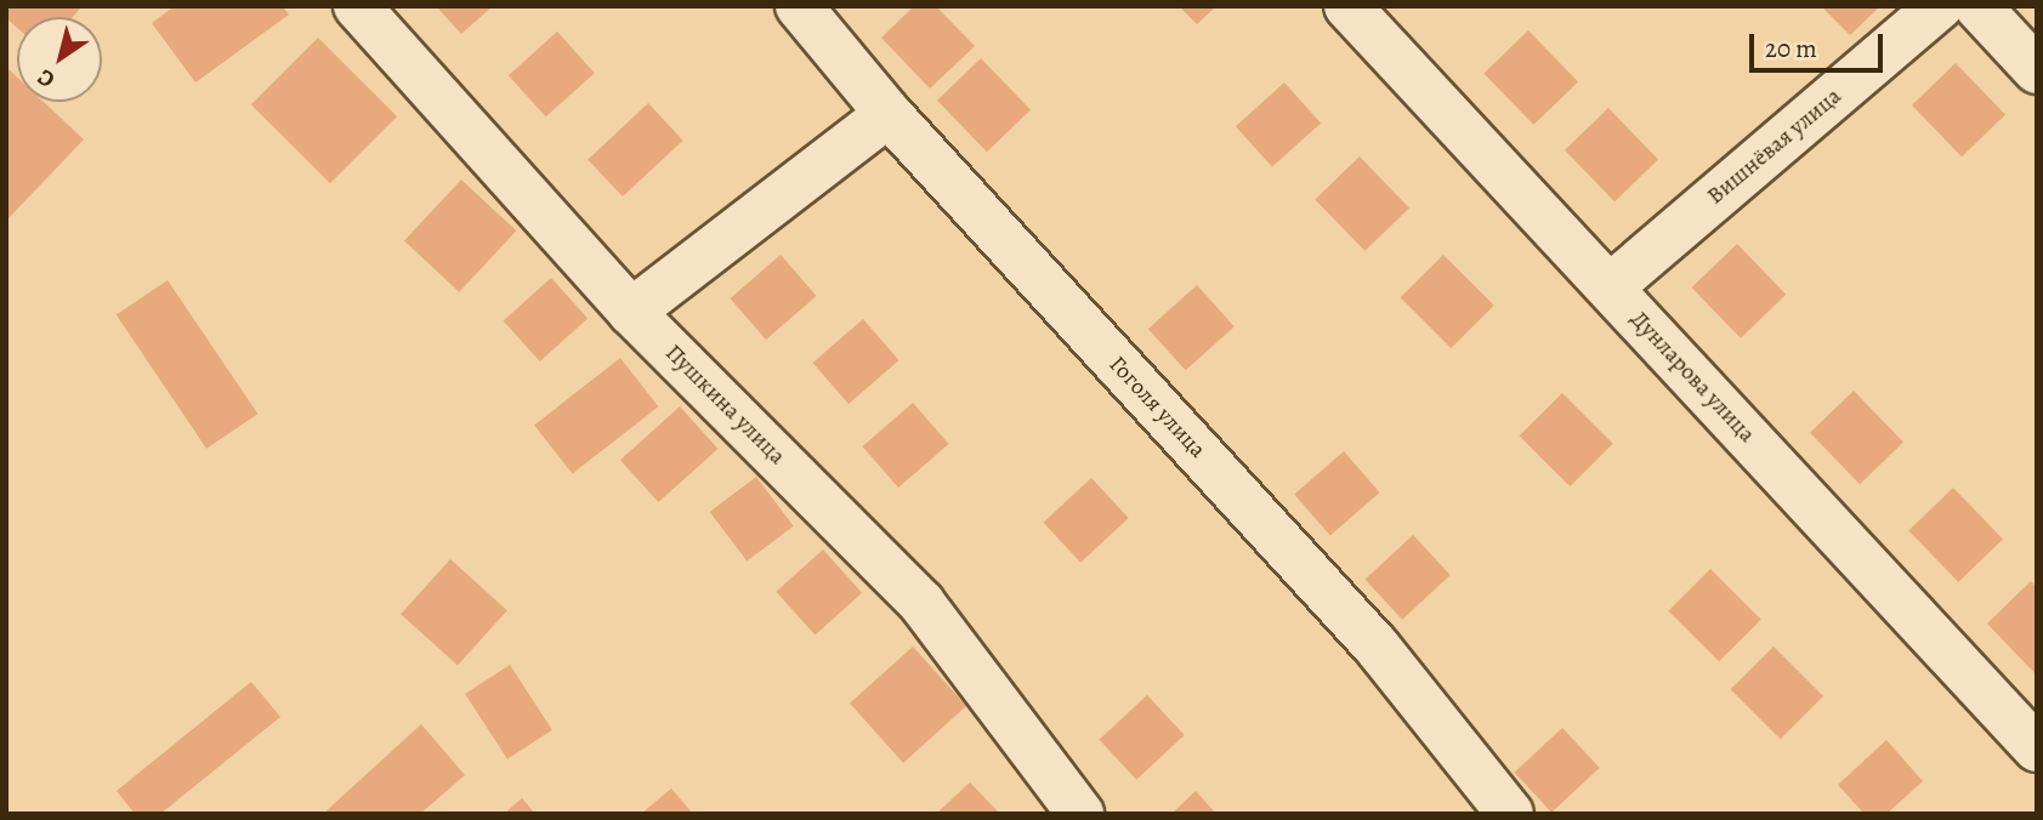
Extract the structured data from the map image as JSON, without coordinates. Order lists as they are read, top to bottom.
{
  "streets": {
    "street": [
      "Вишнёвая улица",
      "Дунларова улица",
      "Пушкина улица",
      "Гоголя улица"
    ]
  },
  "crossings": [
    ["Вишнёвая улица", "Дунларова улица"]
  ],
  "scale_bar": "20 m",
  "north": "bottom left"
}
